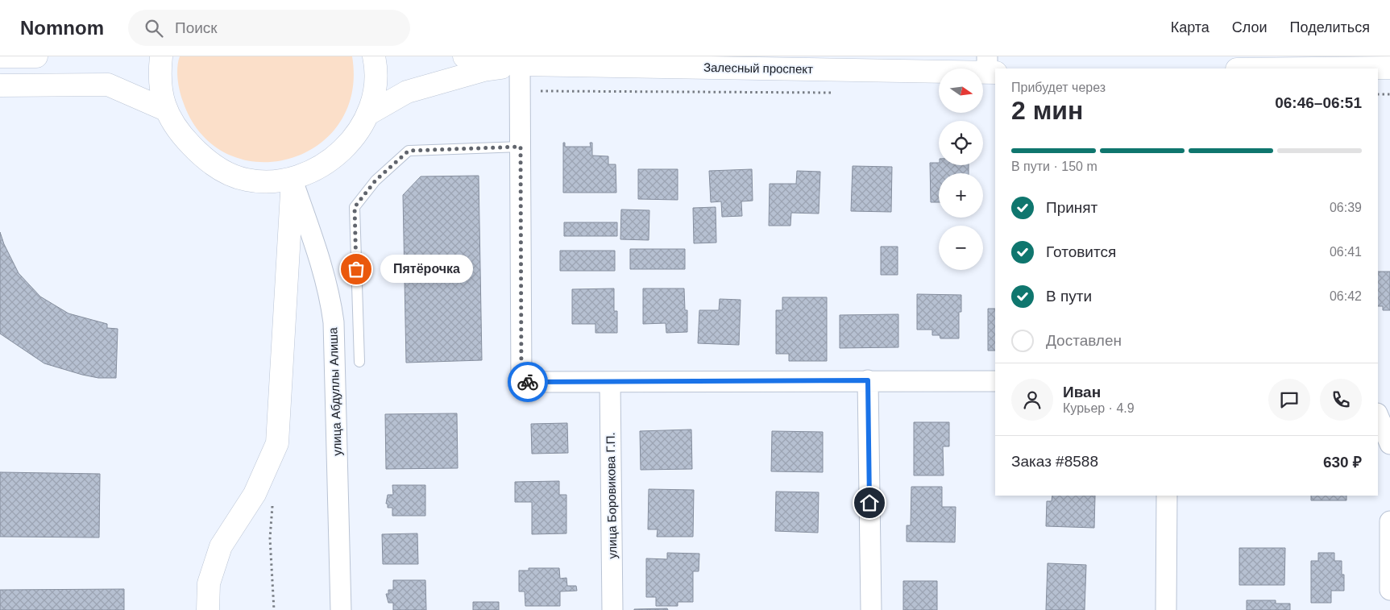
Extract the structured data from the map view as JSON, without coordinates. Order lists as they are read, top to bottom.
{
  "streets": {
    "main road": ["Залесный проспект"],
    "street": ["улица Абдуллы Алиша", "улица Боровикова Г.П."]
  },
  "places": ["Пятёрочка"],
  "north": "right",
  "page": {
    "header": "Nomnom",
    "search": "Поиск",
    "nav": ["Карта", "Слои", "Поделиться"],
    "map_buttons": ["+", "−"],
    "heading": ["2 мин", "Прибудет через", "06:46–06:51"],
    "panel": [
      "Иван",
      "Курьер · 4.9",
      "Заказ #8588",
      "630 ₽"
    ],
    "bar": "В пути · 150 m",
    "list": [
      ["Принят", "06:39"],
      ["Готовится", "06:41"],
      ["В пути", "06:42"],
      "Доставлен"
    ],
    "bubble": "Пятёрочка"
  }
}
